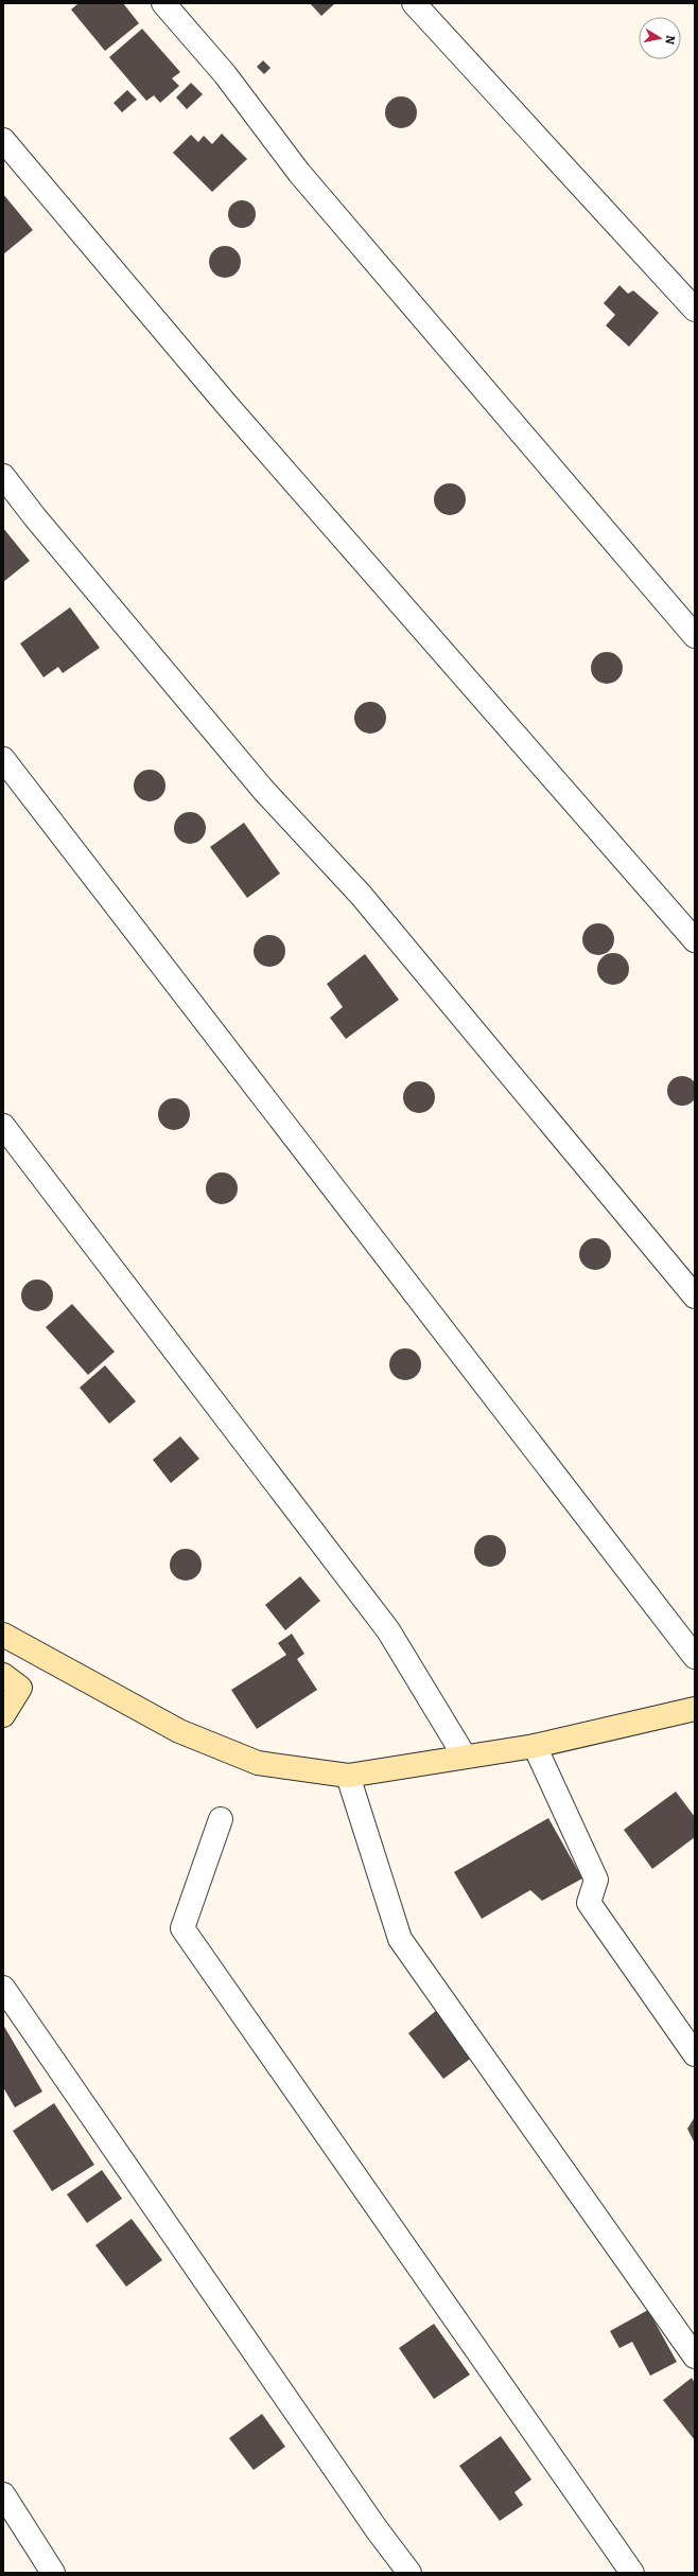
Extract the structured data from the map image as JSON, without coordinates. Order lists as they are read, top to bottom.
{
  "north": "right"
}
